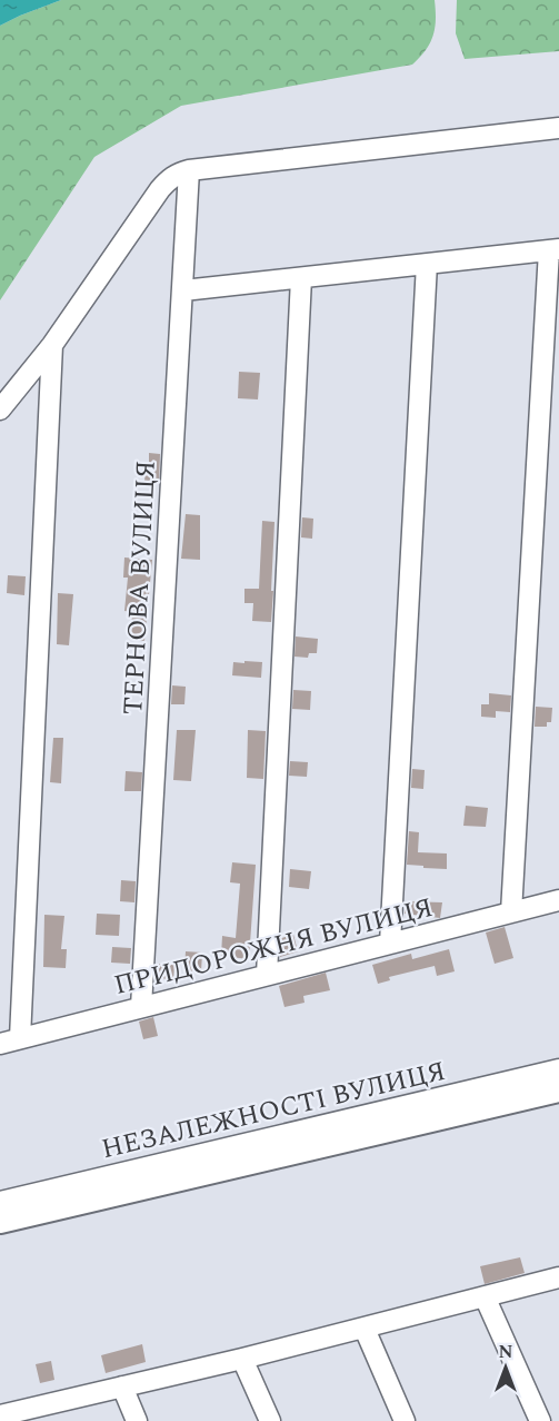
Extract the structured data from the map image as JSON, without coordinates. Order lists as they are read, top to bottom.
{
  "streets": {
    "street": ["ТЕРНОВА ВУЛИЦЯ", "ПРИДОРОЖНЯ ВУЛИЦЯ", "НЕЗАЛЕЖНОСТІ ВУЛИЦЯ"]
  },
  "crossings": [
    ["ТЕРНОВА ВУЛИЦЯ", "ПРИДОРОЖНЯ ВУЛИЦЯ"]
  ],
  "north": "top"
}
